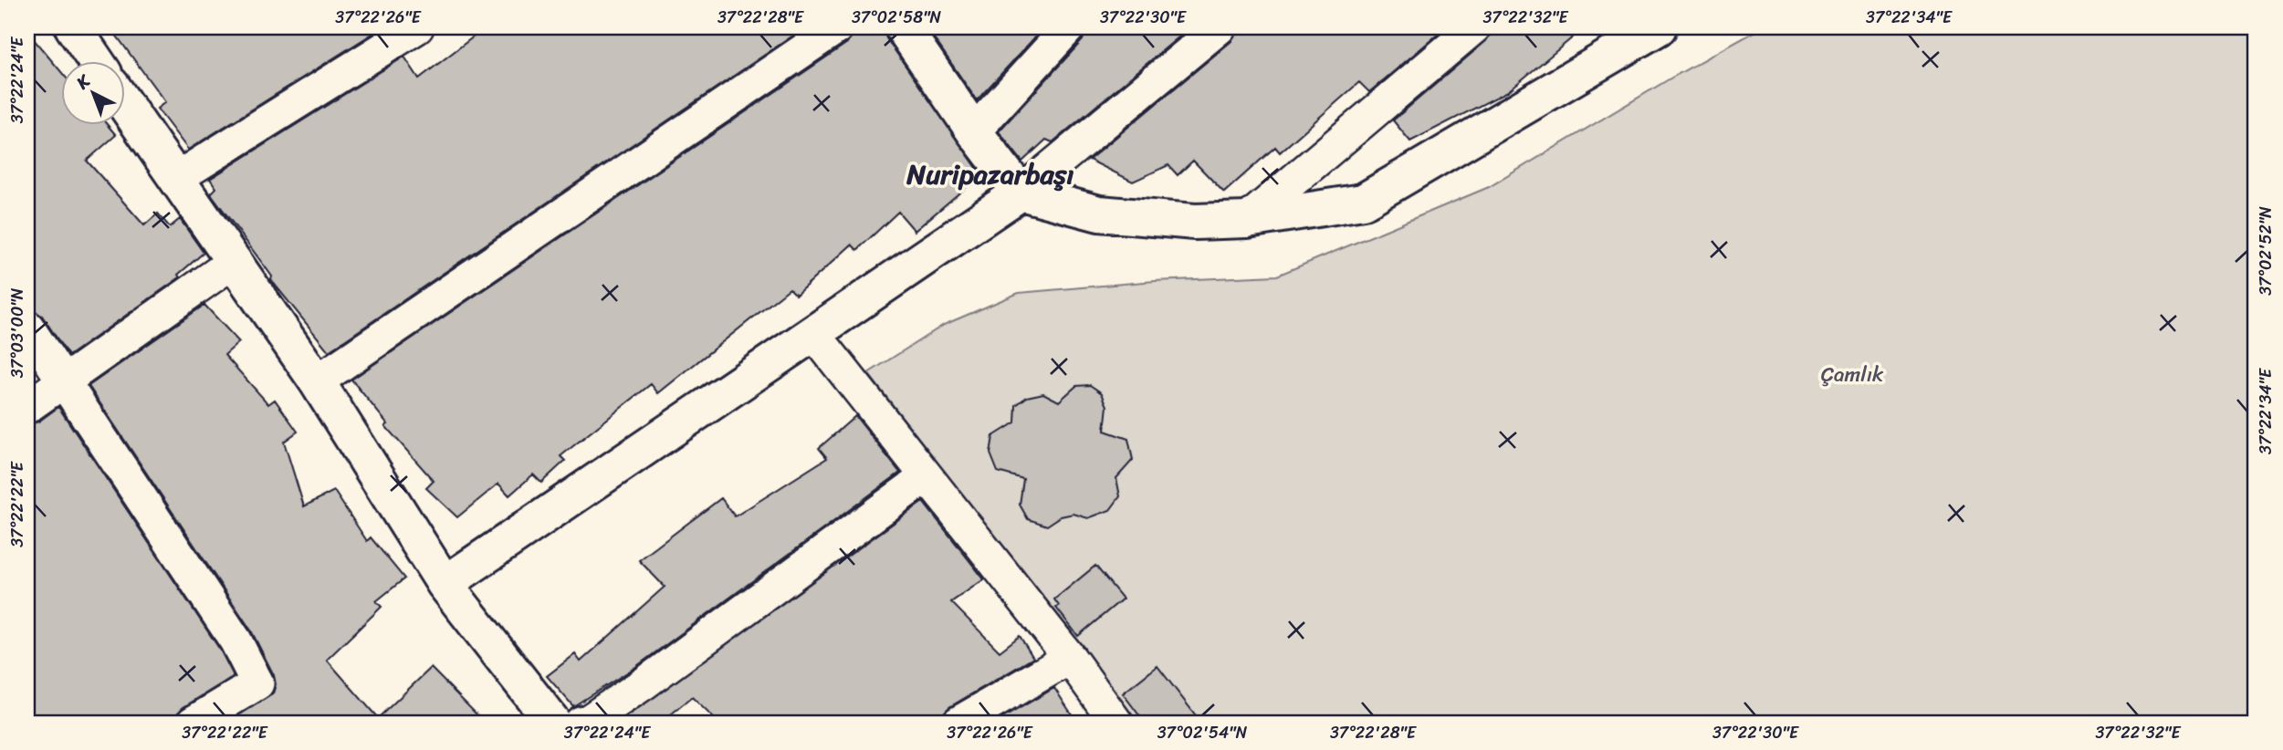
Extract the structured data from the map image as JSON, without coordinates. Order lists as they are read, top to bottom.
{
  "districts": ["Nuripazarbaşı"],
  "parks": ["Çamlık"],
  "north": "top left",
  "coordinates": [
    "37°22'26\"E",
    "37°22'28\"E",
    "37°02'58\"N",
    "37°22'30\"E",
    "37°22'32\"E",
    "37°22'34\"E",
    "37°22'24\"E",
    "37°02'52\"N",
    "37°03'00\"N",
    "37°22'22\"E",
    "37°02'54\"N"
  ]
}
